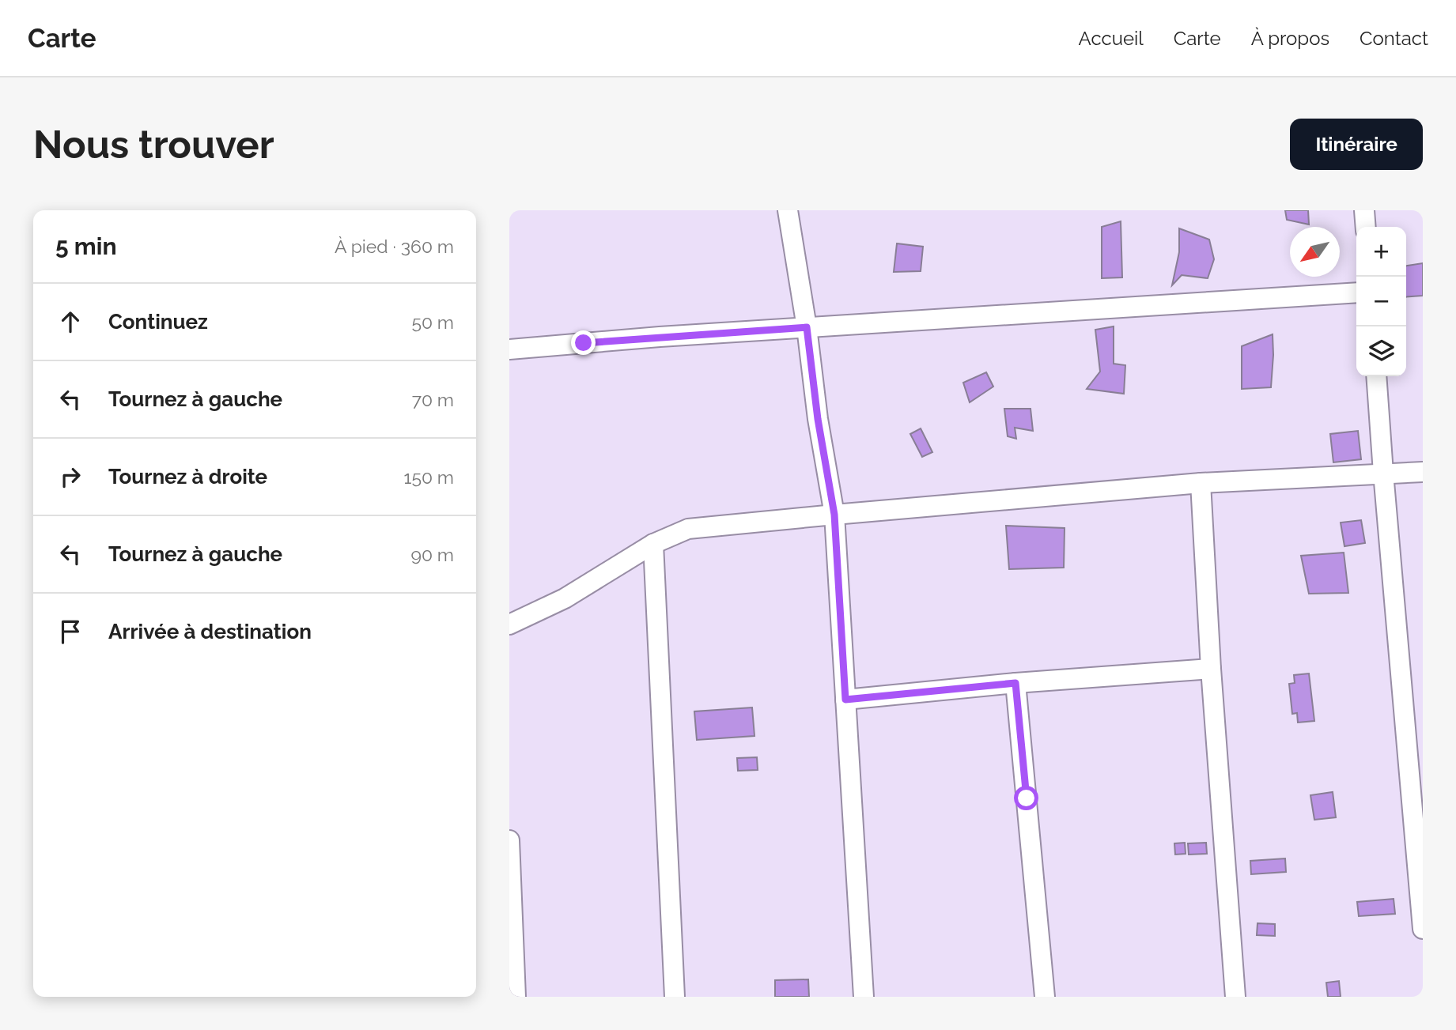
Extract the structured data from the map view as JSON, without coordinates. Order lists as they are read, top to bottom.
{
  "north": "bottom left",
  "page": {
    "header": "Carte",
    "nav": [
      "Accueil",
      "Carte",
      "À propos",
      "Contact"
    ],
    "buttons": "Itinéraire",
    "title": "Nous trouver",
    "heading": ["5 min", "À pied · 360 m"],
    "map_buttons": ["+", "−"],
    "list": [
      ["Continuez", "50 m"],
      ["Tournez à gauche", "70 m"],
      ["Tournez à droite", "150 m"],
      ["Tournez à gauche", "90 m"],
      "Arrivée à destination"
    ]
  }
}
